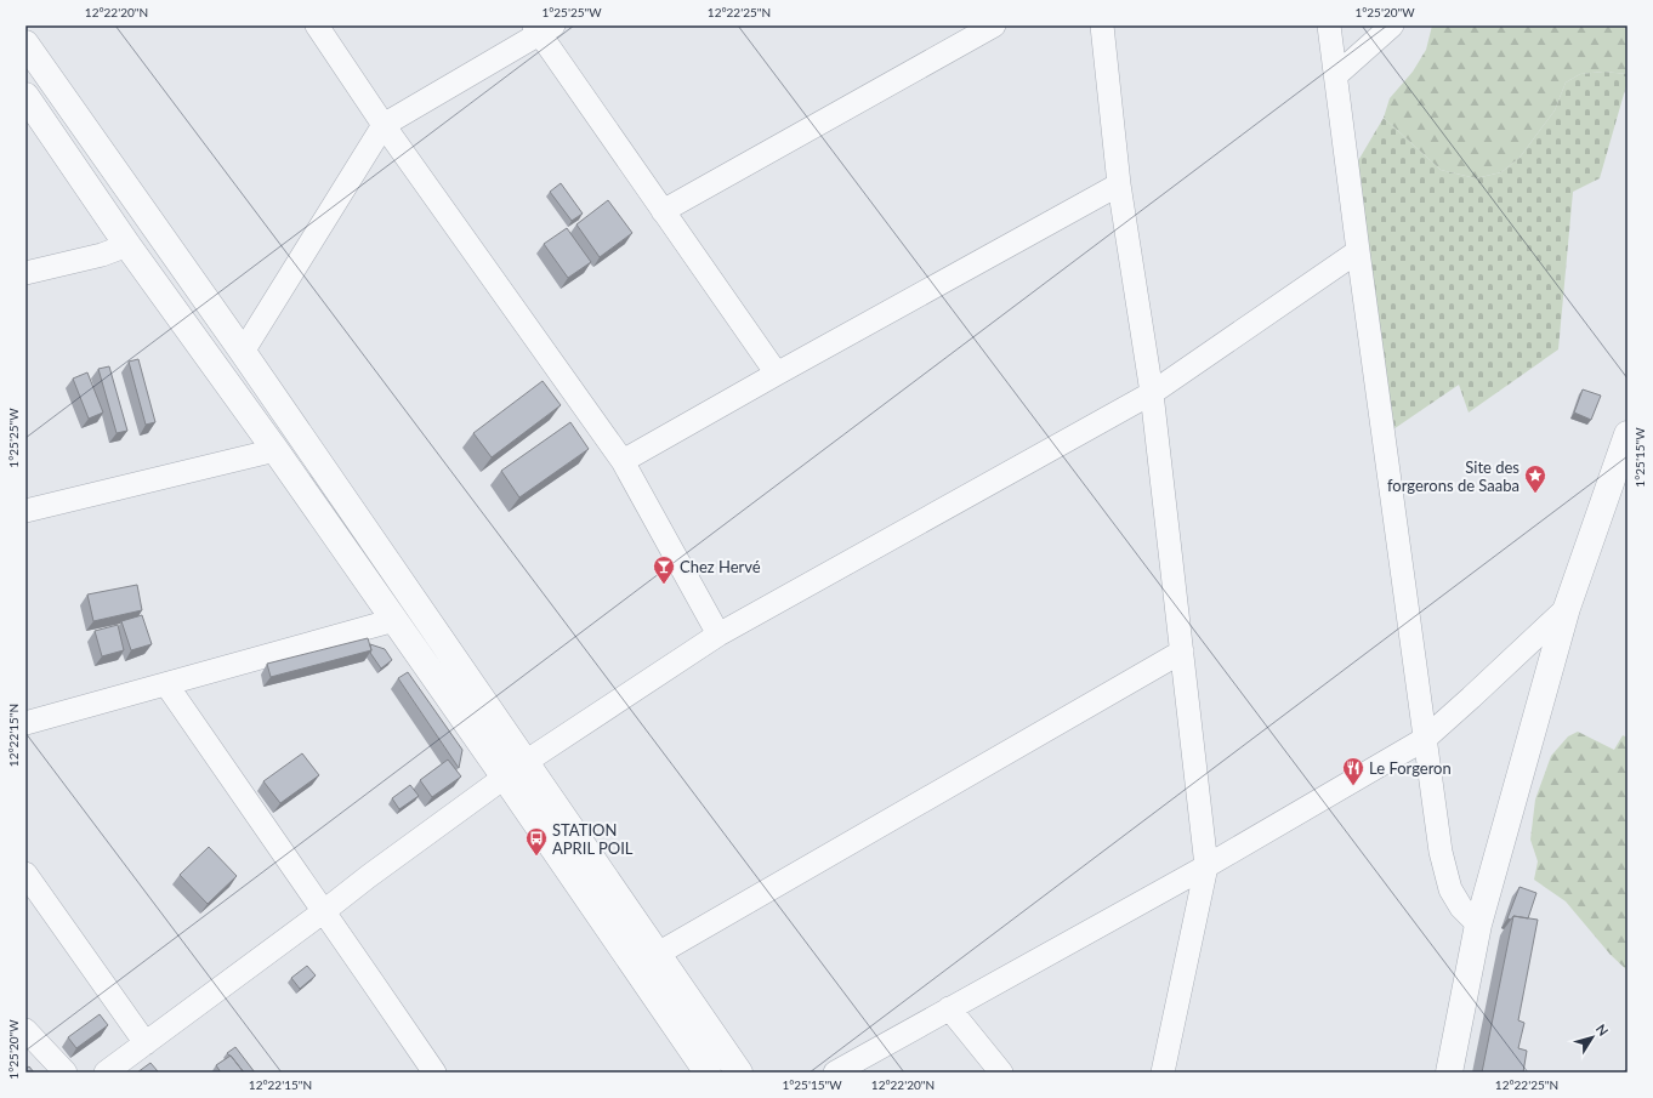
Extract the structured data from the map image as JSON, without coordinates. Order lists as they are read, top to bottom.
{
  "places": {
    "place": ["Site des forgerons de Saaba"],
    "bar": ["Chez Hervé"],
    "restaurant": ["Le Forgeron"],
    "bus stop": ["STATION APRIL POIL"]
  },
  "north": "top right",
  "coordinates": [
    "12°22'20\"N",
    "1°25'25\"W",
    "12°22'25\"N",
    "1°25'20\"W",
    "1°25'15\"W",
    "12°22'15\"N"
  ]
}
